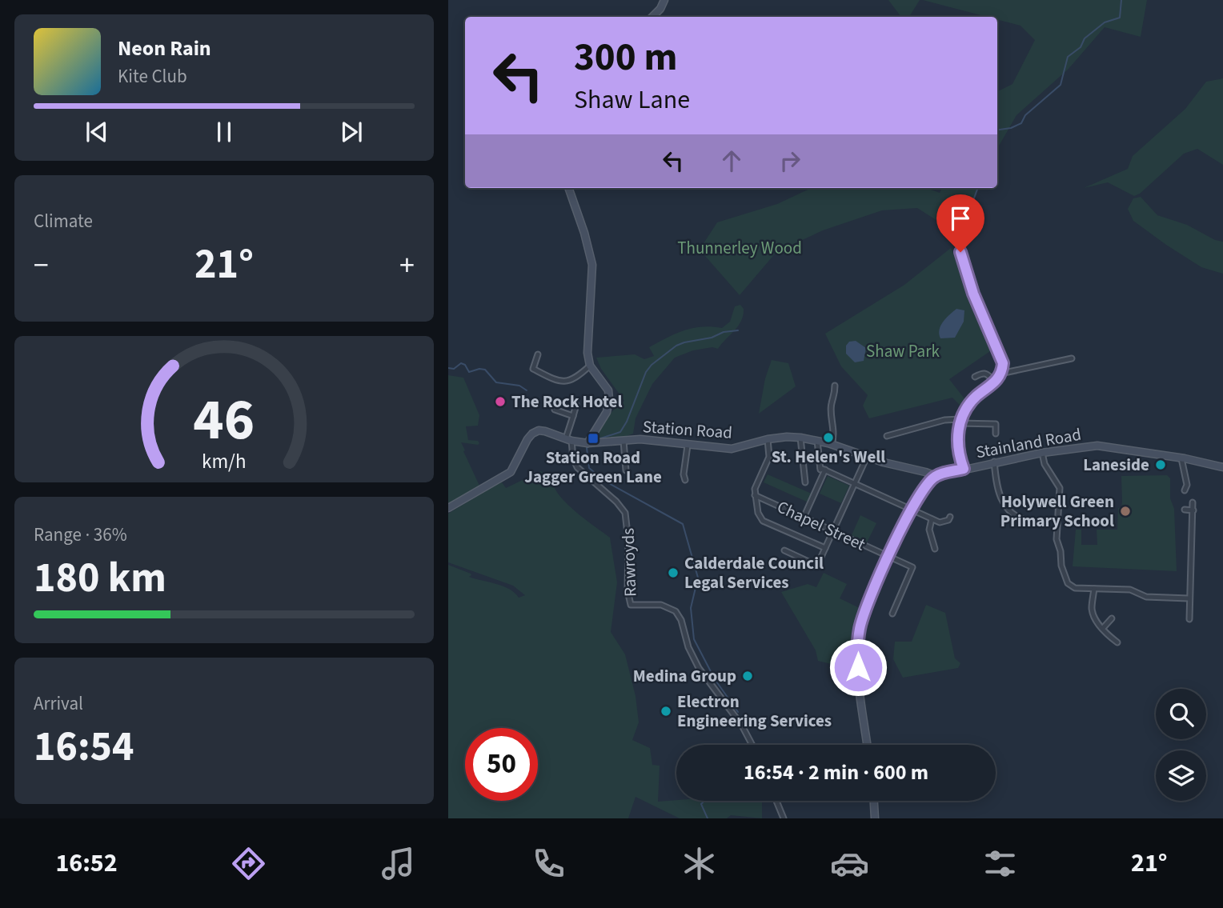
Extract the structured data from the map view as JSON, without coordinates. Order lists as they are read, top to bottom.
{
  "streets": {
    "street": [
      "Station Road",
      "Stainland Road",
      "Chapel Street",
      "Rawroyds"
    ]
  },
  "crossings": [
    ["Station Road", "Stainland Road"],
    ["Station Road", "Rawroyds"]
  ],
  "parks": ["Thunnerley Wood", "Shaw Park"],
  "places": {
    "other": [
      "The Rock Hotel",
      "St. Helen's Well",
      "Laneside",
      "Holywell Green Primary School",
      "Calderdale Council Legal Services",
      "Medina Group",
      "Electron Engineering Services"
    ],
    "transit": ["Station Road Jagger Green Lane"]
  },
  "page": {
    "turn": ["300 m", "Shaw Lane"],
    "song": ["Neon Rain", "Kite Club"],
    "tile": [
      "Climate",
      ["Range · 36%", "180 km"],
      ["Arrival", "16:54"]
    ],
    "heat": ["−", "21°", "+"],
    "limit": "50",
    "trip": "16:54 · 2 min · 600 m",
    "tabs": ["16:52", "21°"],
    "gauge": ["46", "km/h"]
  }
}
